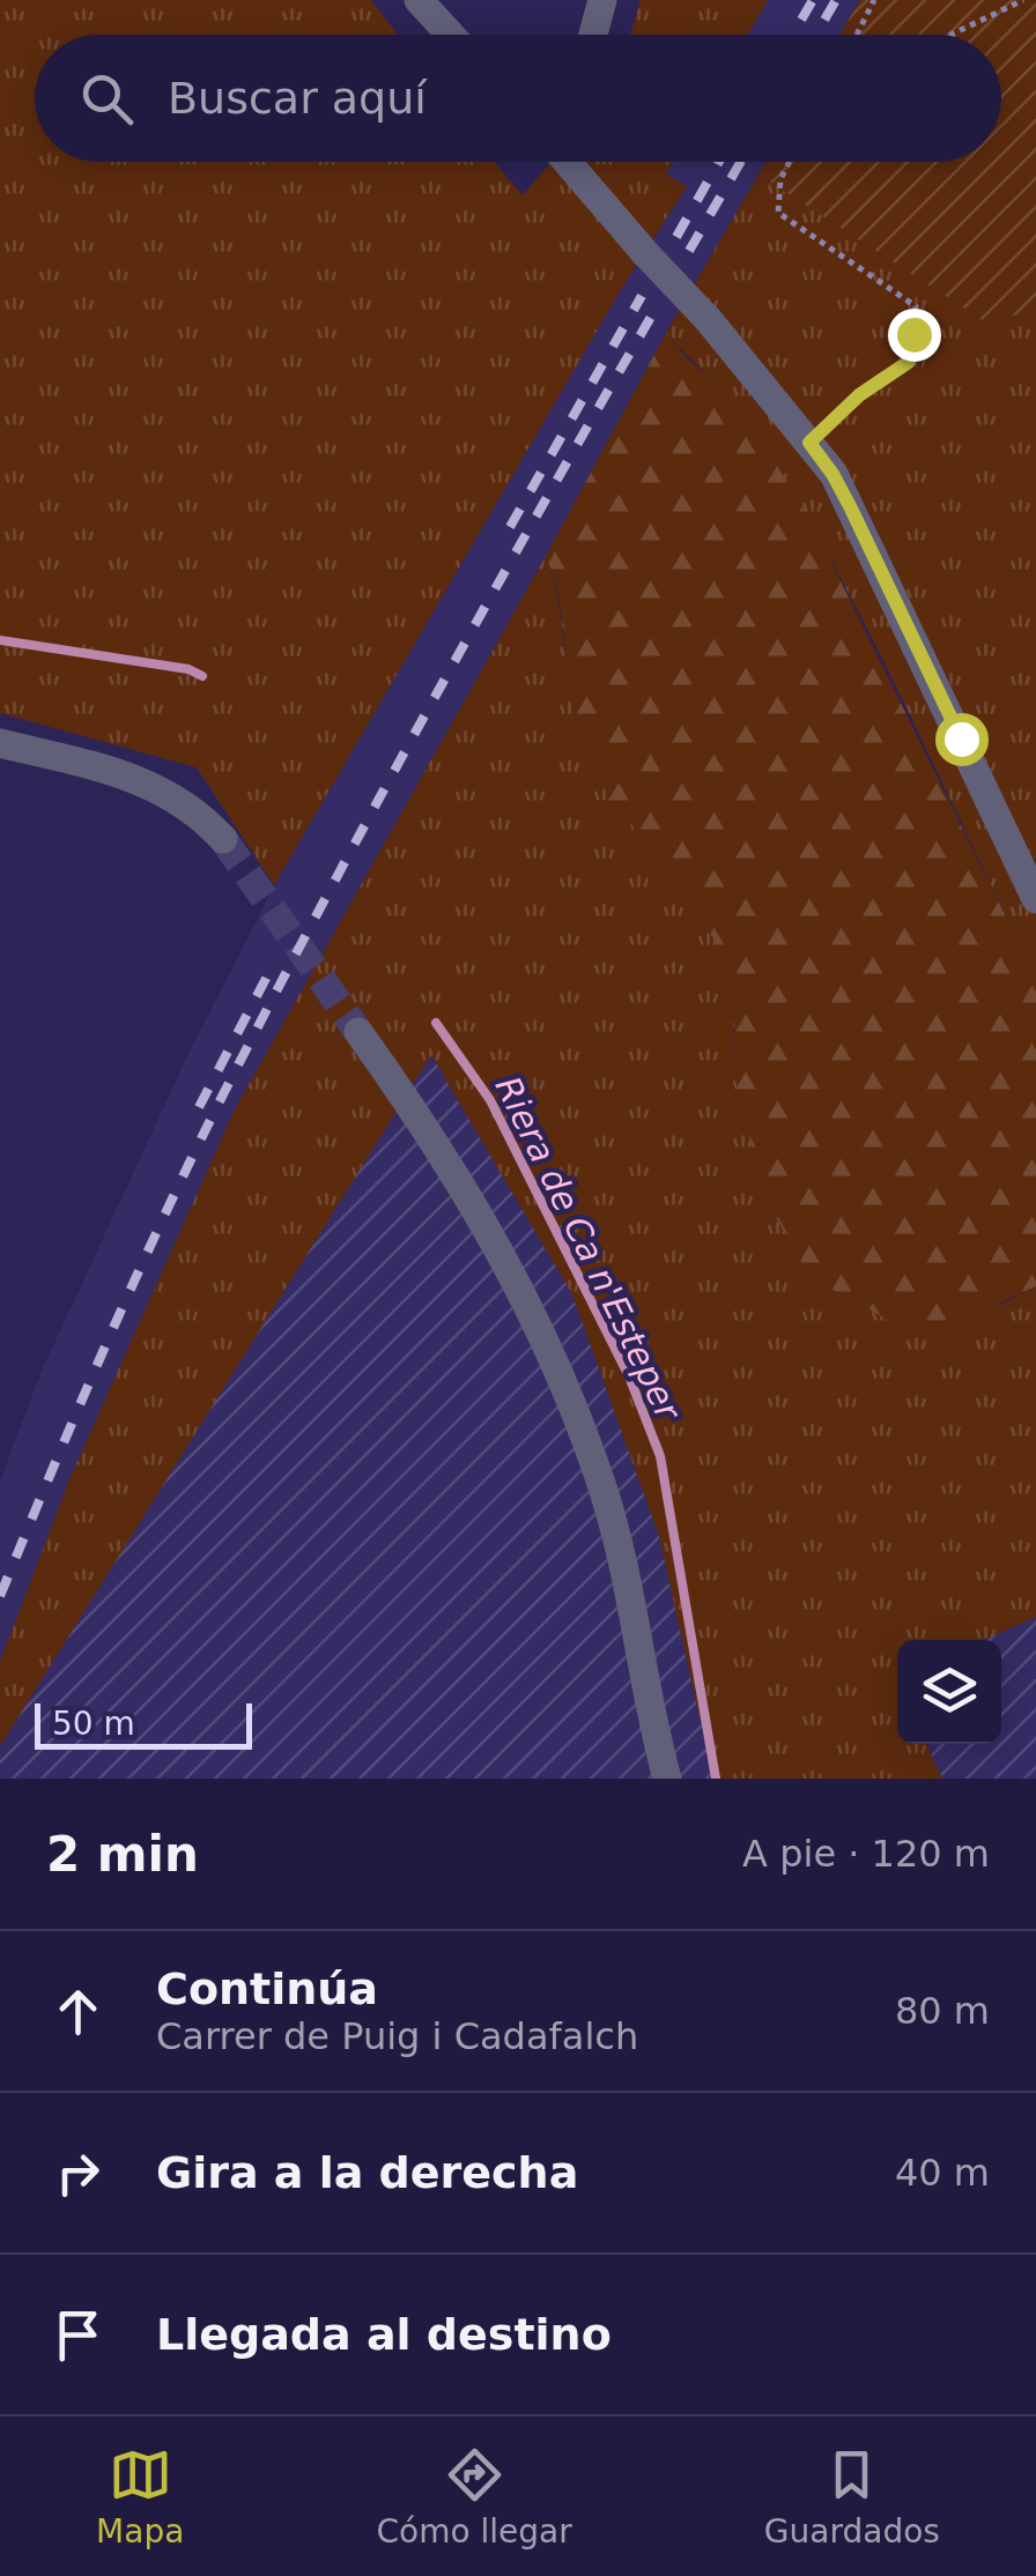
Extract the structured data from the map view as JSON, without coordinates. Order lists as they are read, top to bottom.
{
  "water": ["Riera de Ca n'Esteper"],
  "scale_bar": "50 m",
  "page": {
    "search": "Buscar aquí",
    "scale": "50 m",
    "heading": ["2 min", "A pie · 120 m"],
    "list": [
      ["Continúa", "Carrer de Puig i Cadafalch", "80 m"],
      ["Gira a la derecha", "40 m"],
      "Llegada al destino"
    ],
    "nav": ["Mapa", "Cómo llegar", "Guardados"]
  }
}
